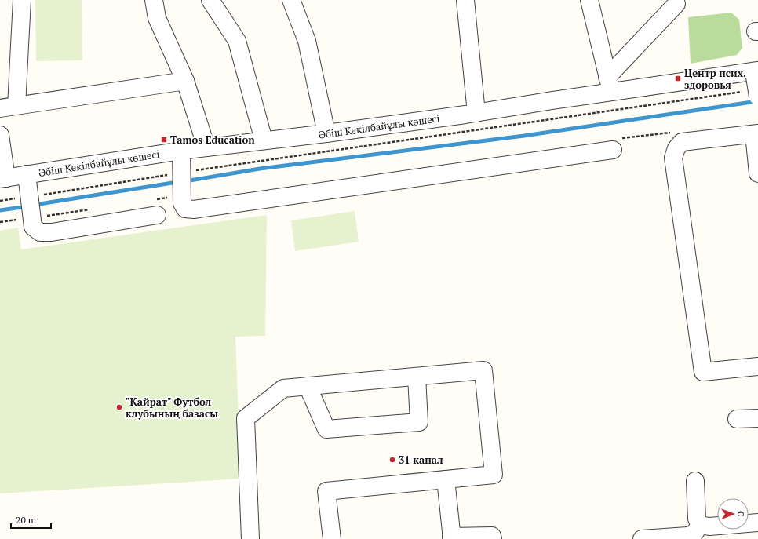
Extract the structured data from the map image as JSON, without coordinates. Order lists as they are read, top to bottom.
{
  "streets": {
    "street": ["Әбіш Кекілбайұлы көшесі"]
  },
  "places": {
    "transit": ["Центр псих. здоровья", "Tamos Education"],
    "other": ["\"Қайрат\" Футбол клубының базасы", "31 канал"]
  },
  "scale_bar": "20 m",
  "north": "right"
}
